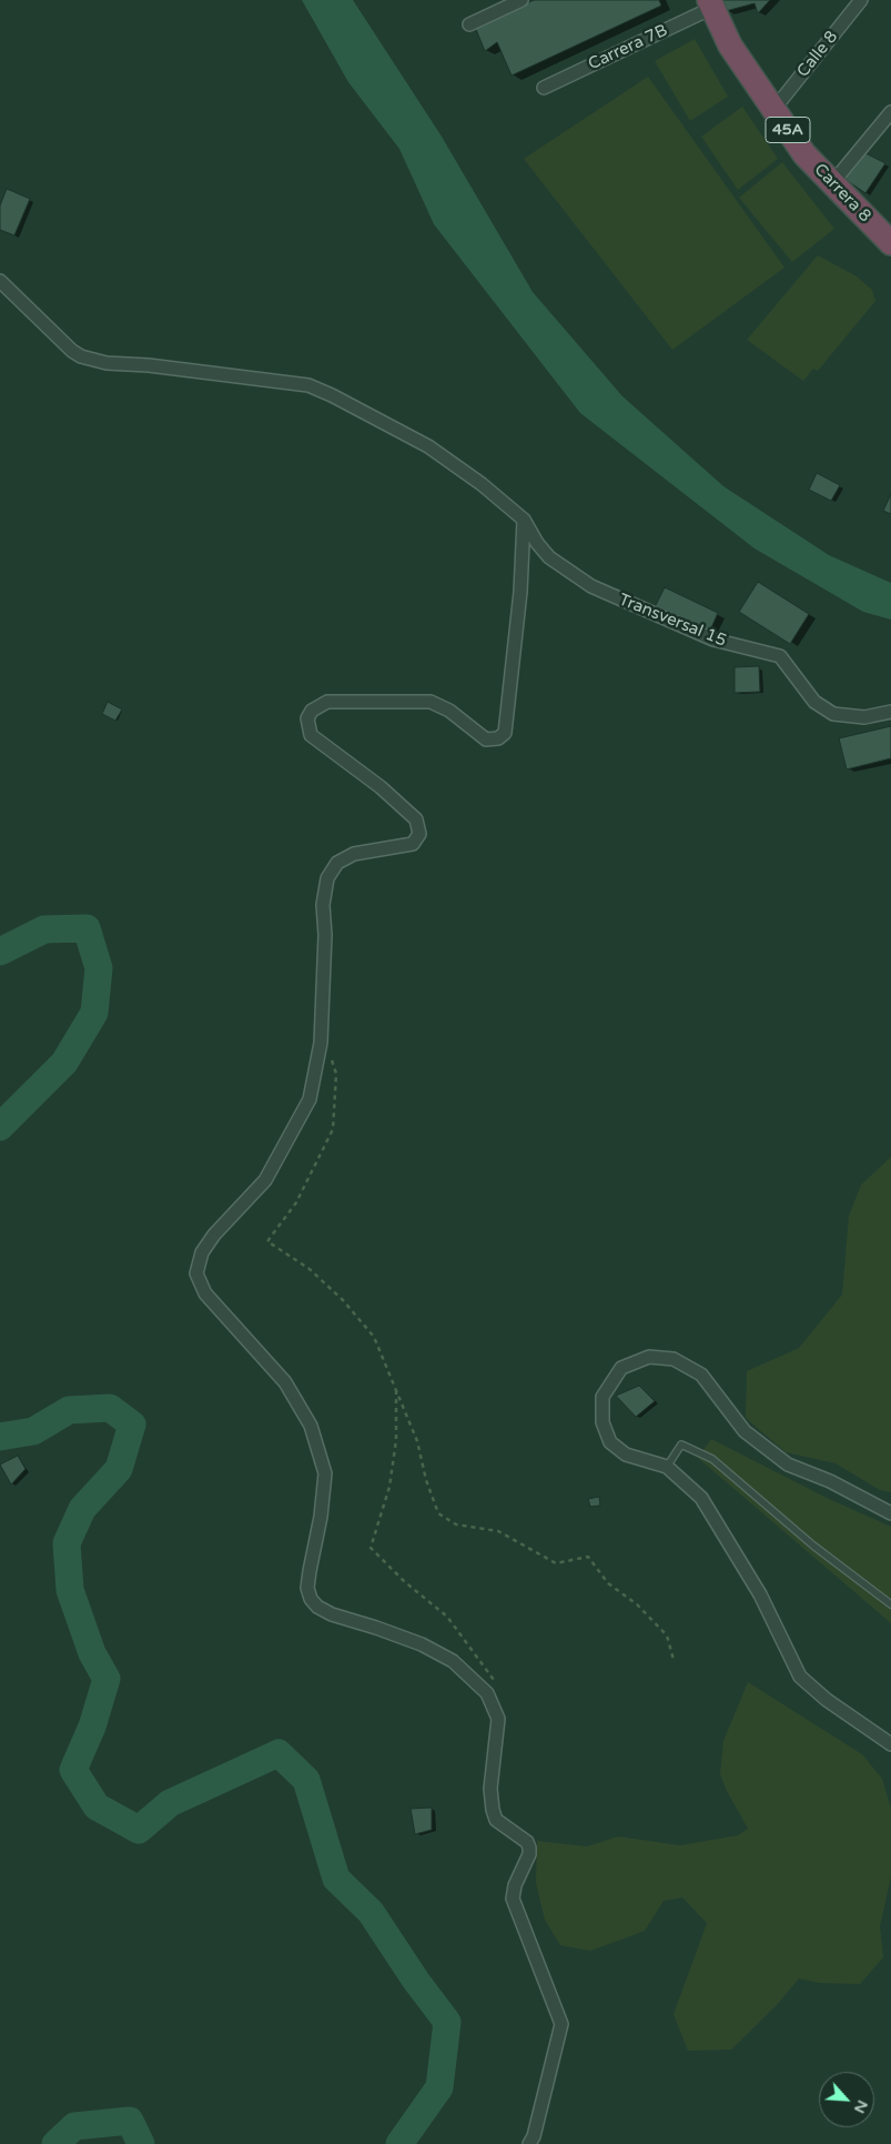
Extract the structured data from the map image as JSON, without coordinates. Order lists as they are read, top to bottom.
{
  "streets": {
    "highway": ["45A", "Carrera 8"],
    "street": ["Carrera 7B", "Calle 8", "Transversal 15"]
  },
  "crossings": [
    ["Carrera 7B", "Carrera 8"],
    ["Calle 8", "Carrera 8"]
  ],
  "north": "bottom right"
}
